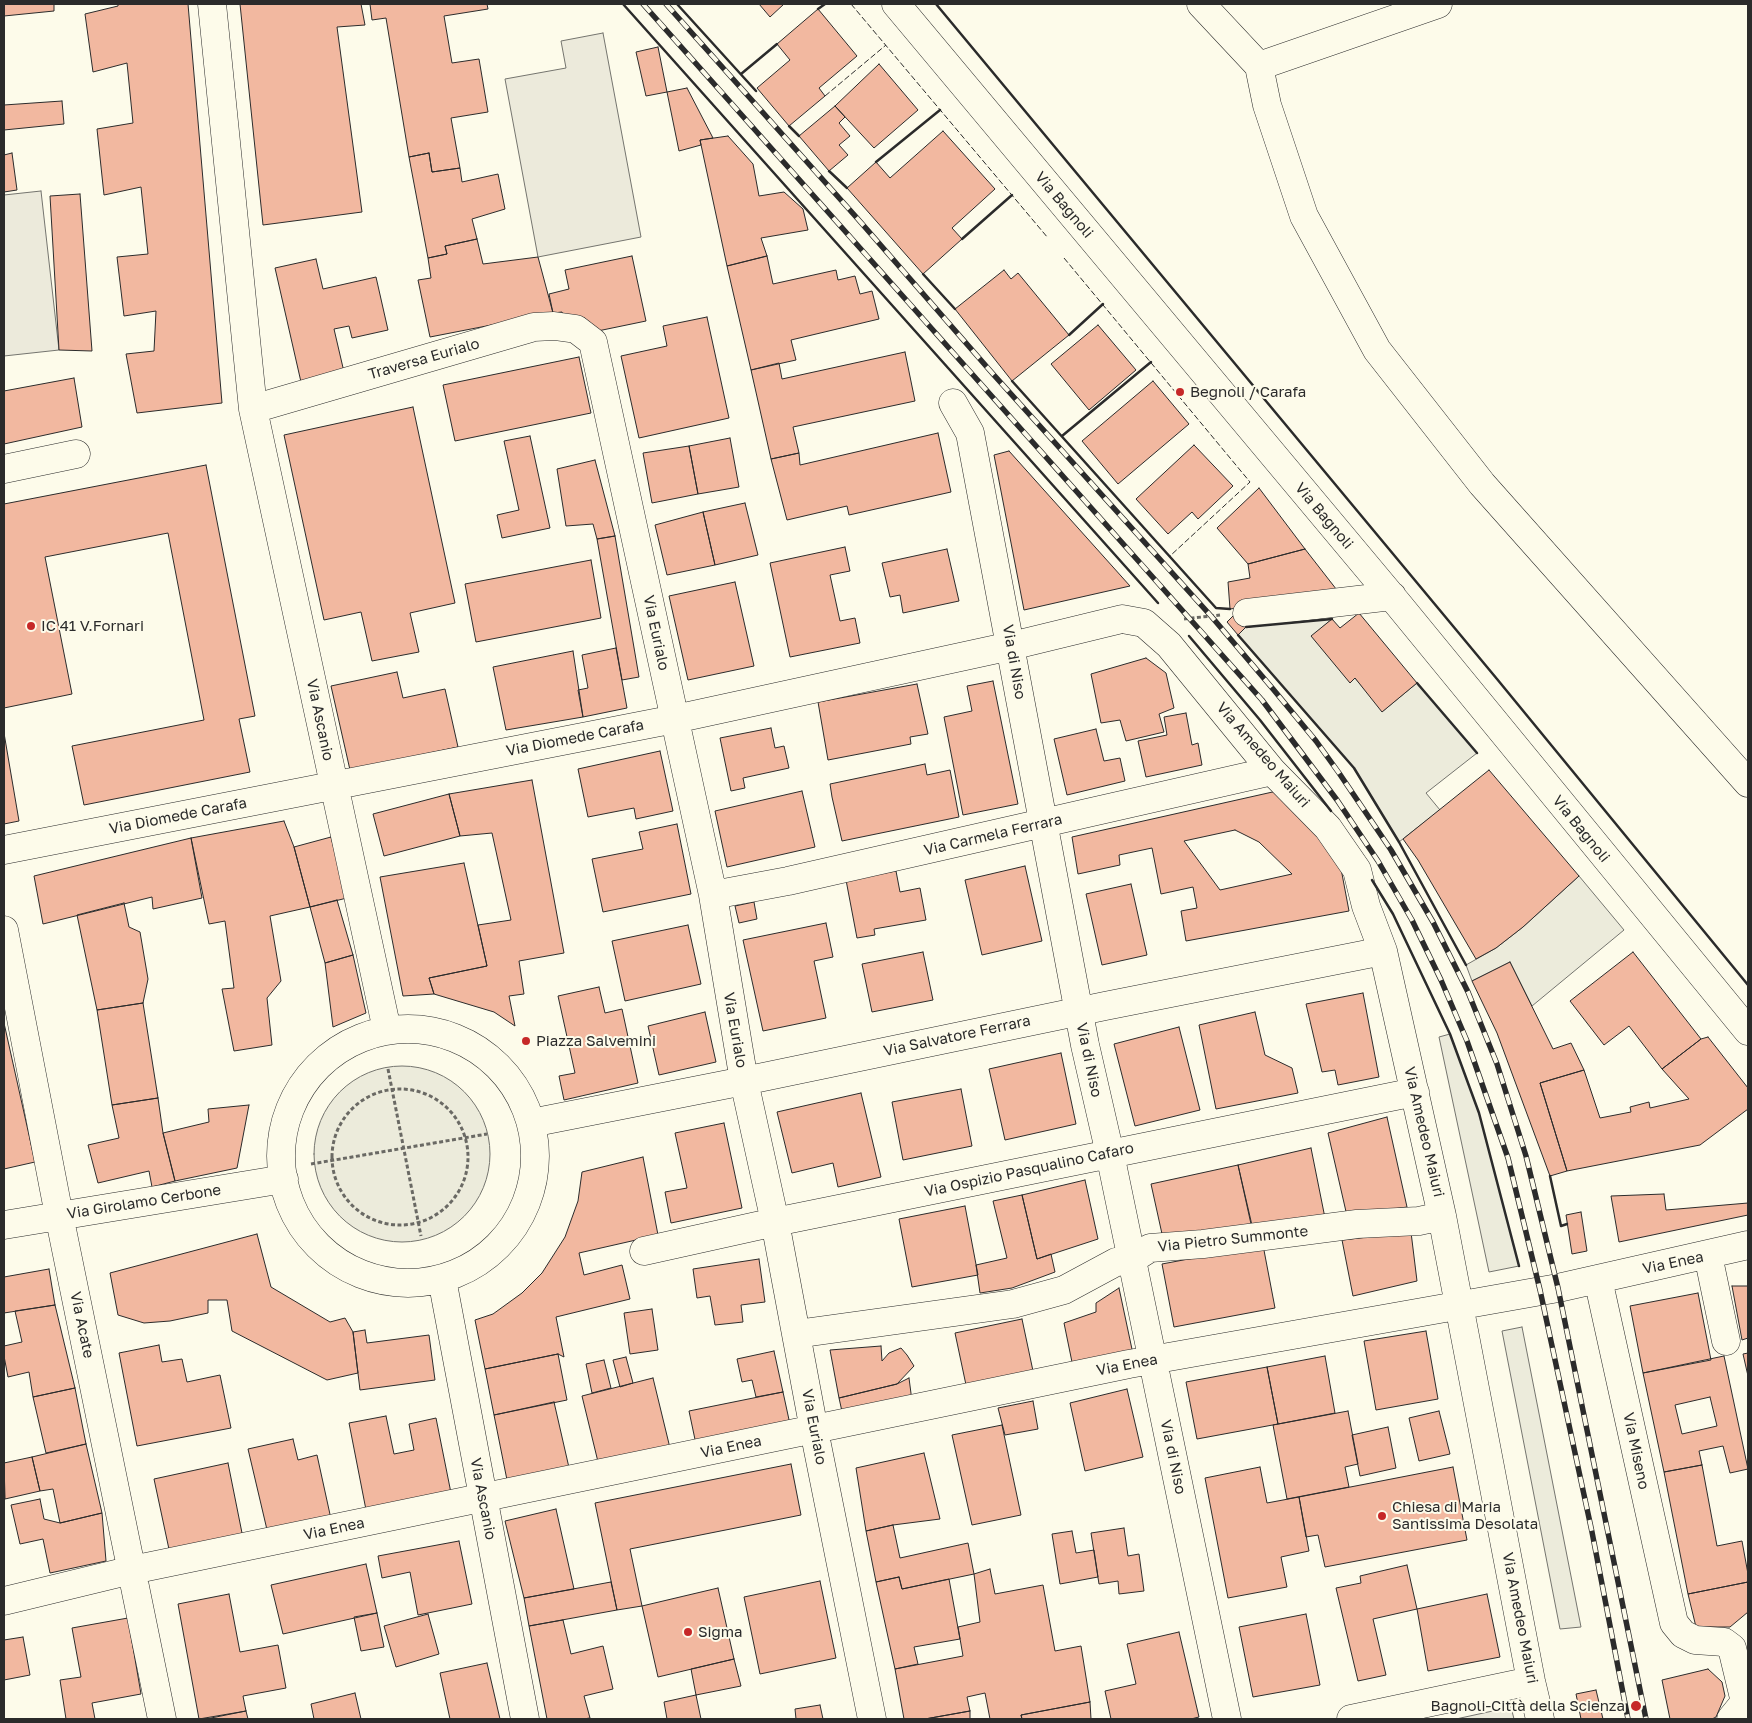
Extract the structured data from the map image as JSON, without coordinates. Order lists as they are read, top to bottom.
{
  "streets": {
    "street": [
      "Via Bagnoli",
      "Traversa Eurialo",
      "Via Eurialo",
      "Via di Niso",
      "Via Ascanio",
      "Via Diomede Carafa",
      "Via Amedeo Maiuri",
      "Via Carmela Ferrara",
      "Via Salvatore Ferrara",
      "Via Ospizio Pasqualino Cafaro",
      "Via Girolamo Cerbone",
      "Via Pietro Summonte",
      "Via Enea",
      "Via Acate",
      "Via Miseno"
    ]
  },
  "crossings": [
    ["Traversa Eurialo", "Via Eurialo"],
    ["Traversa Eurialo", "Via Ascanio"],
    ["Via Eurialo", "Via Diomede Carafa"],
    ["Via Eurialo", "Via Carmela Ferrara"],
    ["Via Eurialo", "Via Salvatore Ferrara"],
    ["Via Eurialo", "Via Ospizio Pasqualino Cafaro"],
    ["Via Eurialo", "Via Pietro Summonte"],
    ["Via Eurialo", "Via Enea"],
    ["Via di Niso", "Via Diomede Carafa"],
    ["Via di Niso", "Via Carmela Ferrara"],
    ["Via di Niso", "Via Salvatore Ferrara"],
    ["Via di Niso", "Via Ospizio Pasqualino Cafaro"],
    ["Via di Niso", "Via Pietro Summonte"],
    ["Via di Niso", "Via Enea"],
    ["Via Ascanio", "Via Diomede Carafa"],
    ["Via Ascanio", "Via Enea"],
    ["Via Diomede Carafa", "Via Amedeo Maiuri"],
    ["Via Amedeo Maiuri", "Via Carmela Ferrara"],
    ["Via Amedeo Maiuri", "Via Salvatore Ferrara"],
    ["Via Amedeo Maiuri", "Via Ospizio Pasqualino Cafaro"],
    ["Via Amedeo Maiuri", "Via Pietro Summonte"],
    ["Via Amedeo Maiuri", "Via Enea"],
    ["Via Girolamo Cerbone", "Via Acate"],
    ["Via Enea", "Via Acate"],
    ["Via Enea", "Via Miseno"]
  ],
  "places": [
    "Begnoli / Carafa",
    "IC 41 V.Fornari",
    "Piazza Salvemini",
    "Chiesa di Maria Santissima Desolata",
    "Sigma",
    "Bagnoli-Città della Scienza"
  ]
}
